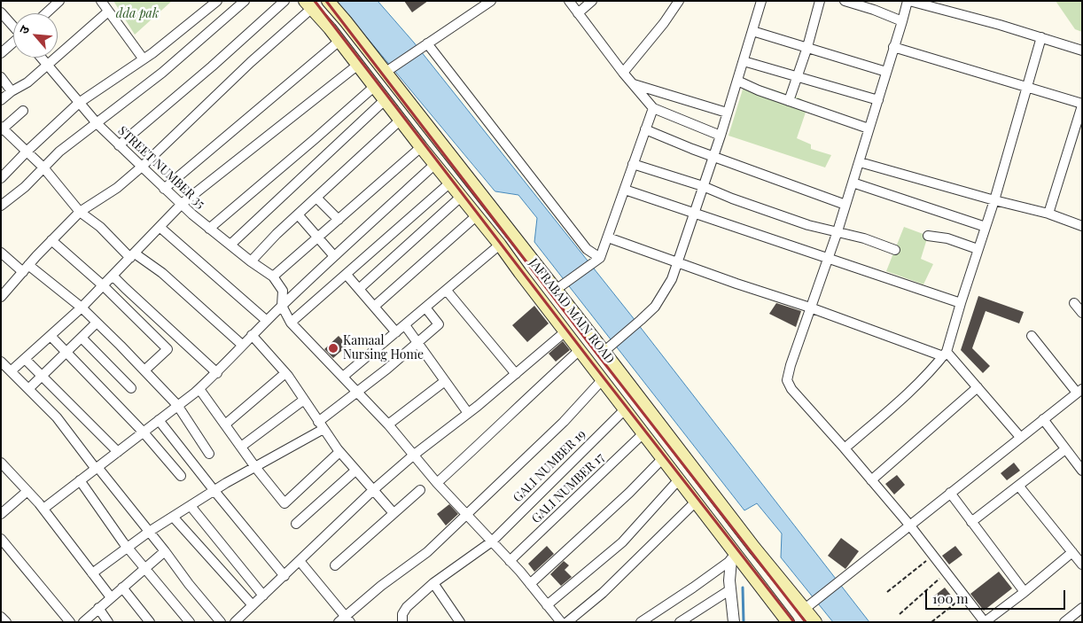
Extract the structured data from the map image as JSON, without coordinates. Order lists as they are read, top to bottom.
{
  "streets": {
    "main road": ["JAFRABAD MAIN ROAD"],
    "street": ["STREET NUMBER 35", "GALI NUMBER 19", "GALI NUMBER 17"]
  },
  "crossings": [
    ["JAFRABAD MAIN ROAD", "GALI NUMBER 19"],
    ["JAFRABAD MAIN ROAD", "GALI NUMBER 17"]
  ],
  "parks": ["dda pak"],
  "places": ["Kamaal Nursing Home"],
  "scale_bar": "100 m",
  "north": "top left"
}
